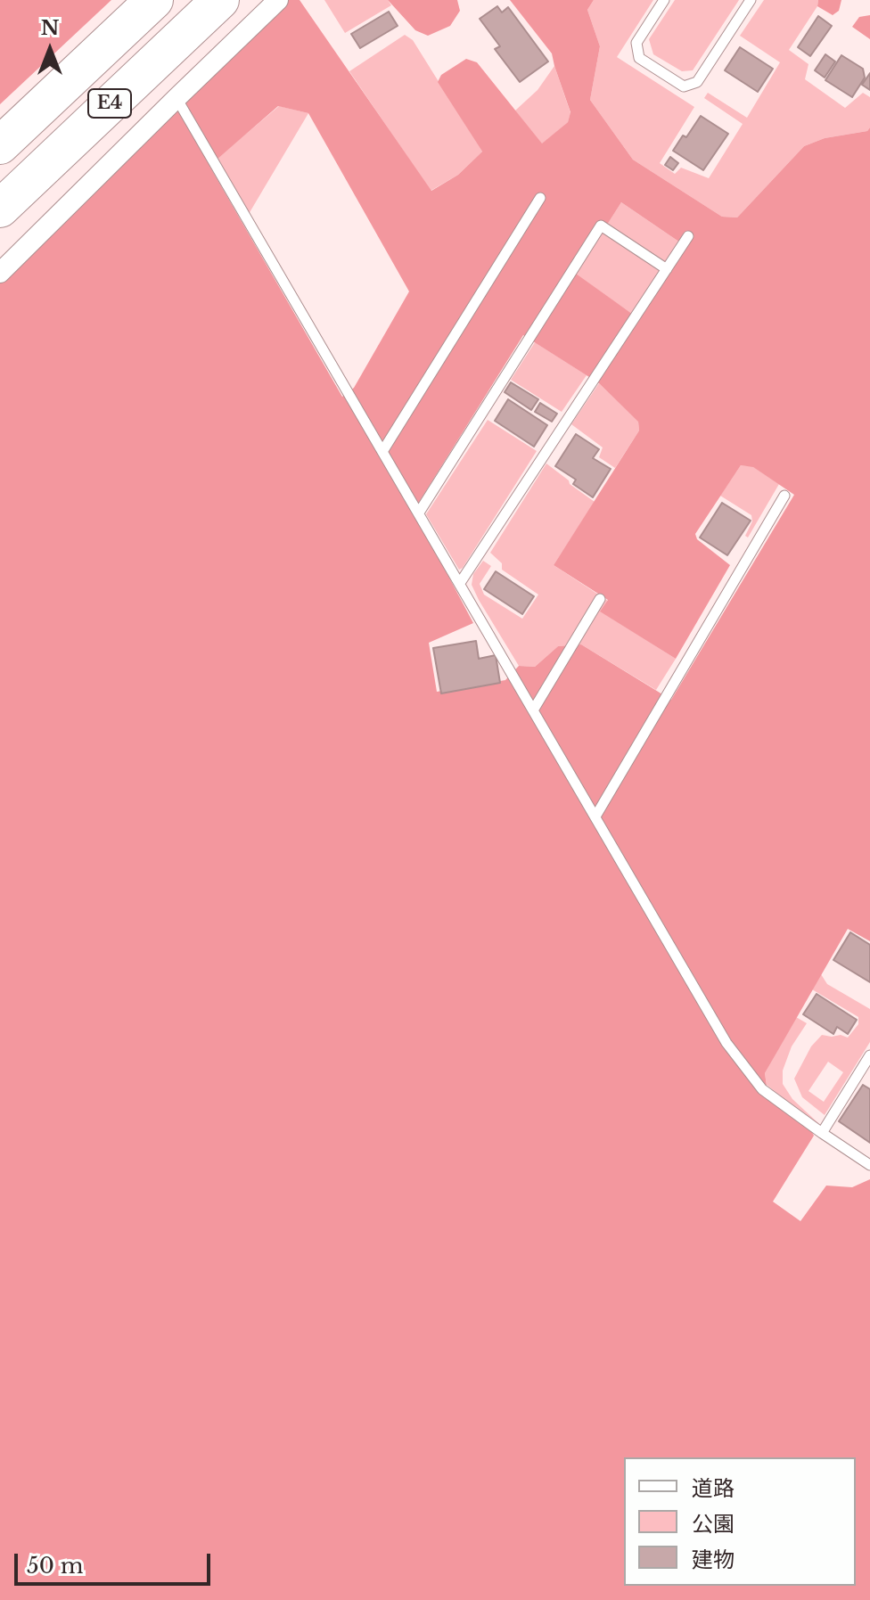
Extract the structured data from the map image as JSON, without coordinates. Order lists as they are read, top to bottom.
{
  "streets": {
    "highway": ["E4"]
  },
  "legend": ["道路", "公園", "建物"],
  "scale_bar": "50 m",
  "north": "top"
}
